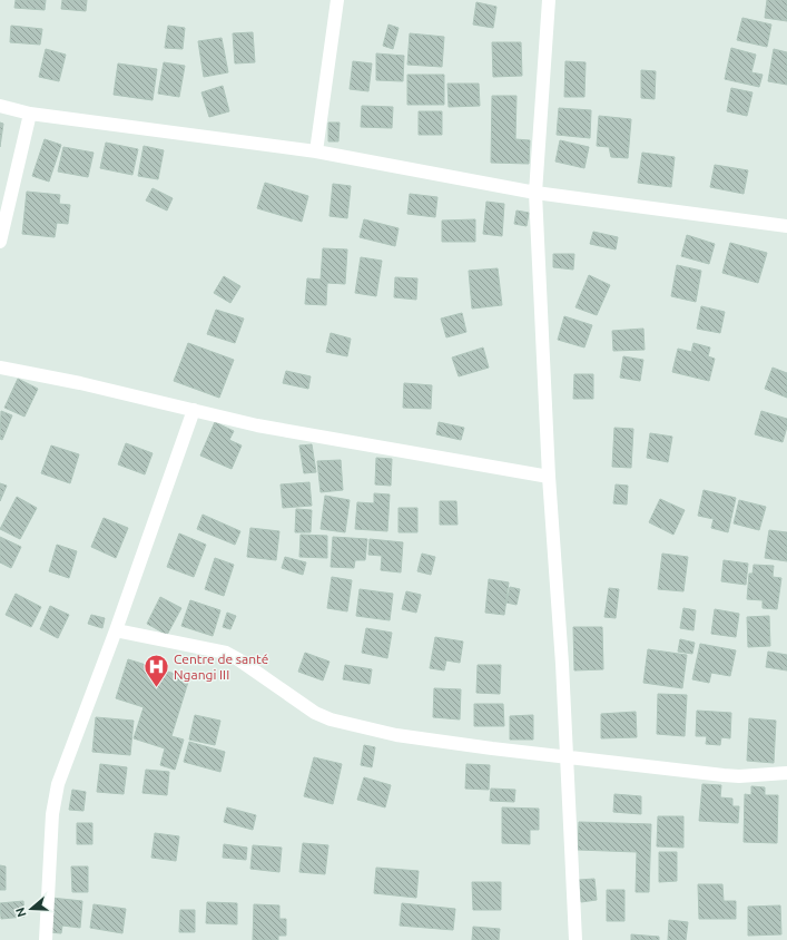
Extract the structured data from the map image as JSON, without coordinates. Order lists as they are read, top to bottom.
{
  "places": {
    "hospital": ["Centre de santé Ngangi III"]
  },
  "north": "left"
}
